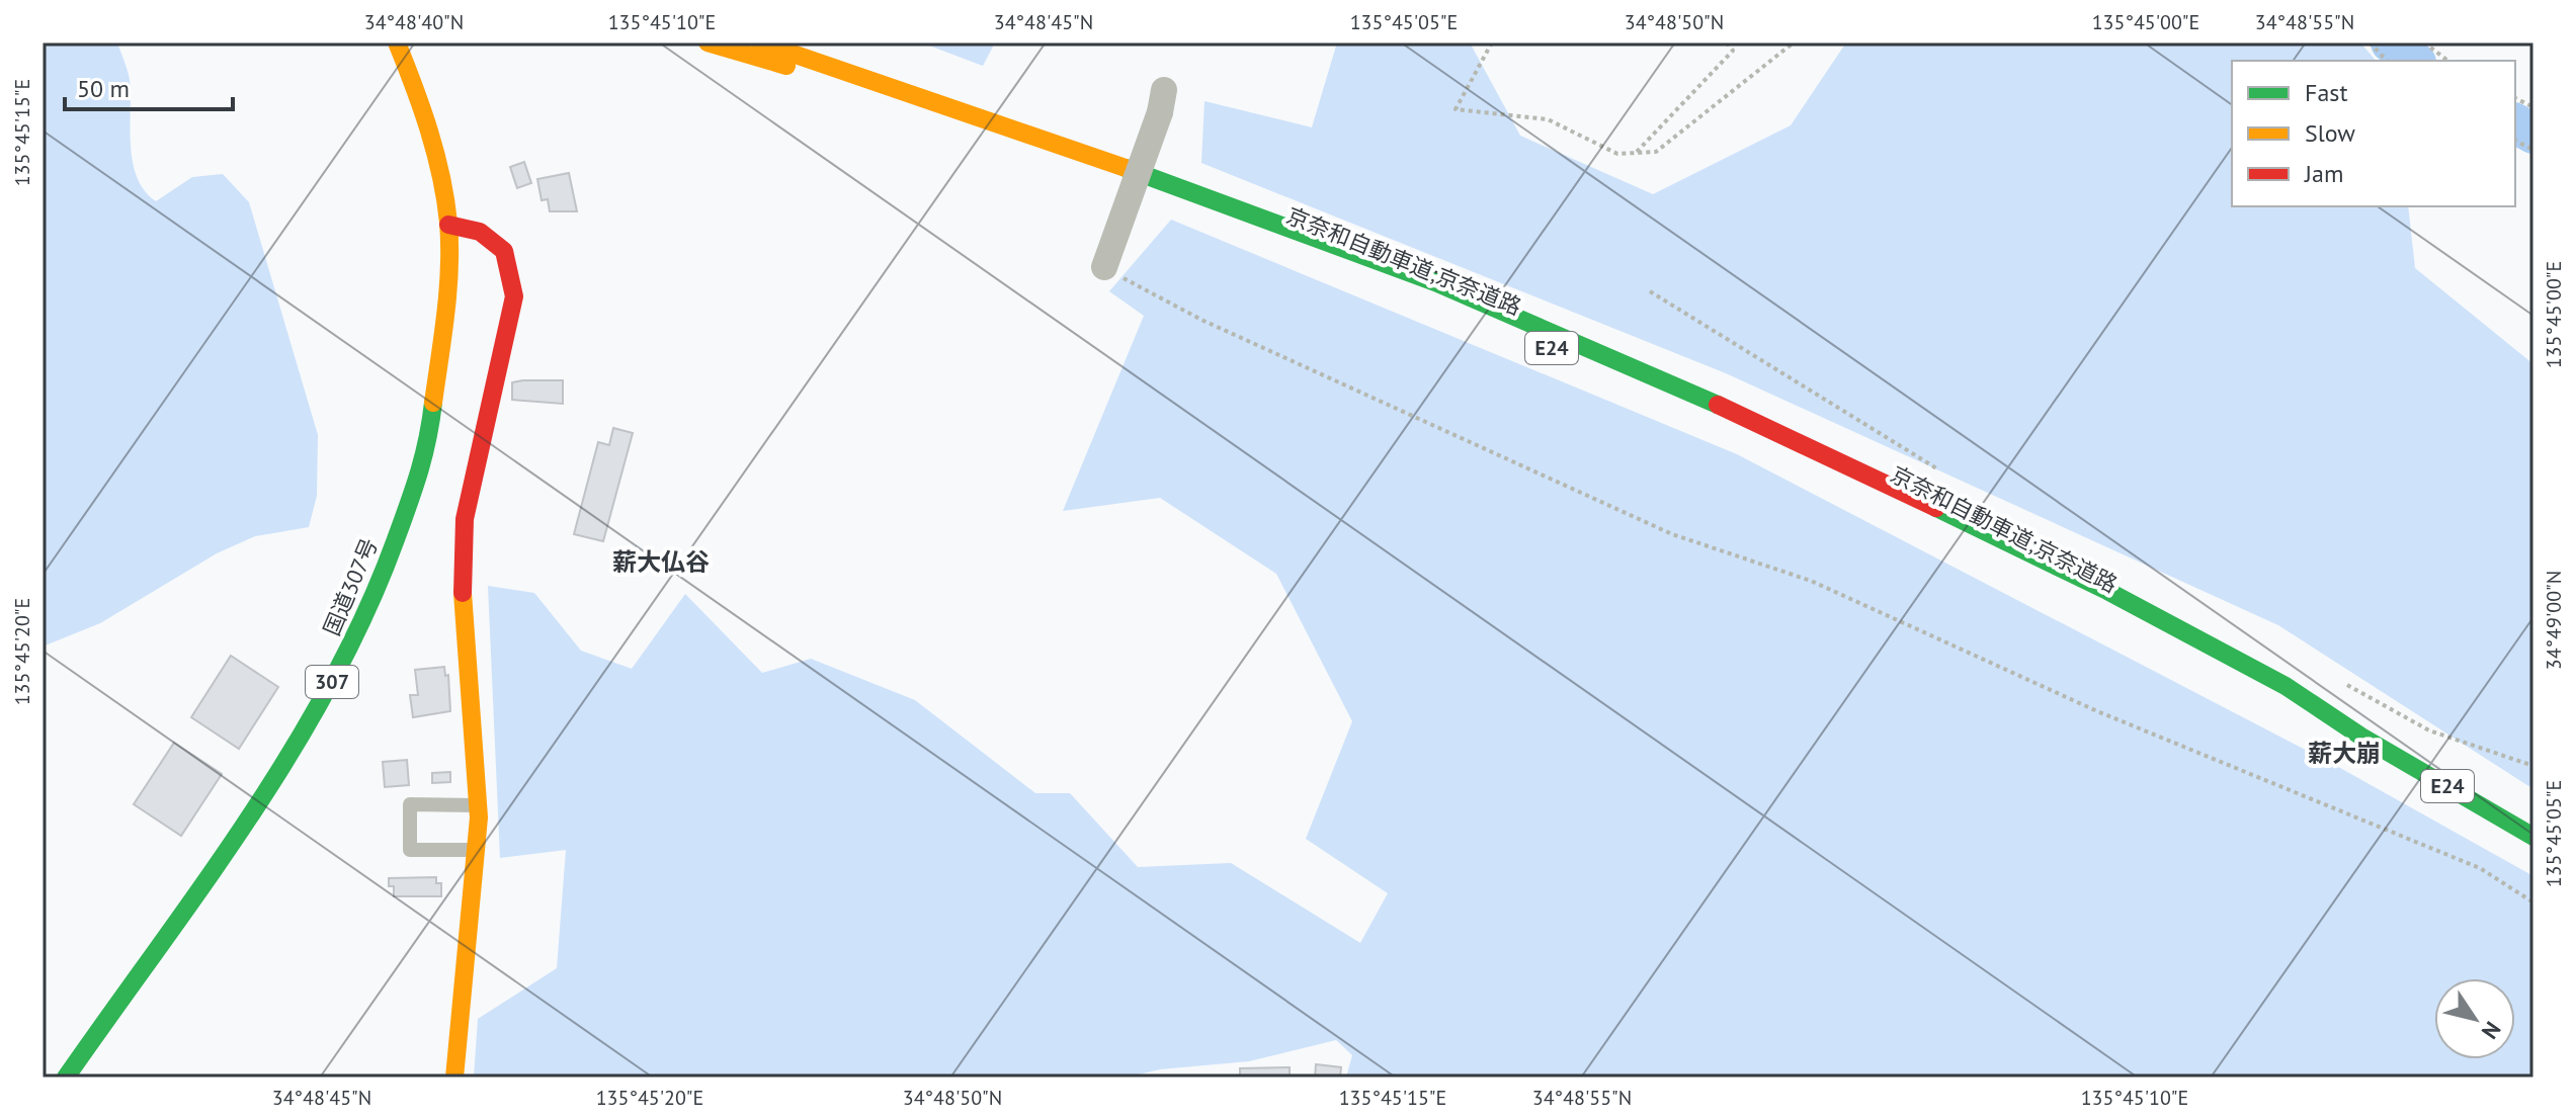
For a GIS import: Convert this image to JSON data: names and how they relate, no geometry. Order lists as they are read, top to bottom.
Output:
{
  "streets": {
    "main road": [
      "京奈和自動車道;京奈道路",
      "E24",
      "国道307号",
      "307"
    ]
  },
  "districts": ["薪大仏谷", "薪大崩"],
  "legend": ["Fast", "Slow", "Jam"],
  "scale_bar": "50 m",
  "north": "bottom right",
  "coordinates": [
    "34°48'40\"N",
    "135°45'10\"E",
    "34°48'45\"N",
    "135°45'05\"E",
    "34°48'50\"N",
    "135°45'00\"E",
    "34°48'55\"N",
    "135°45'15\"E",
    "34°49'00\"N",
    "135°45'20\"E"
  ]
}
